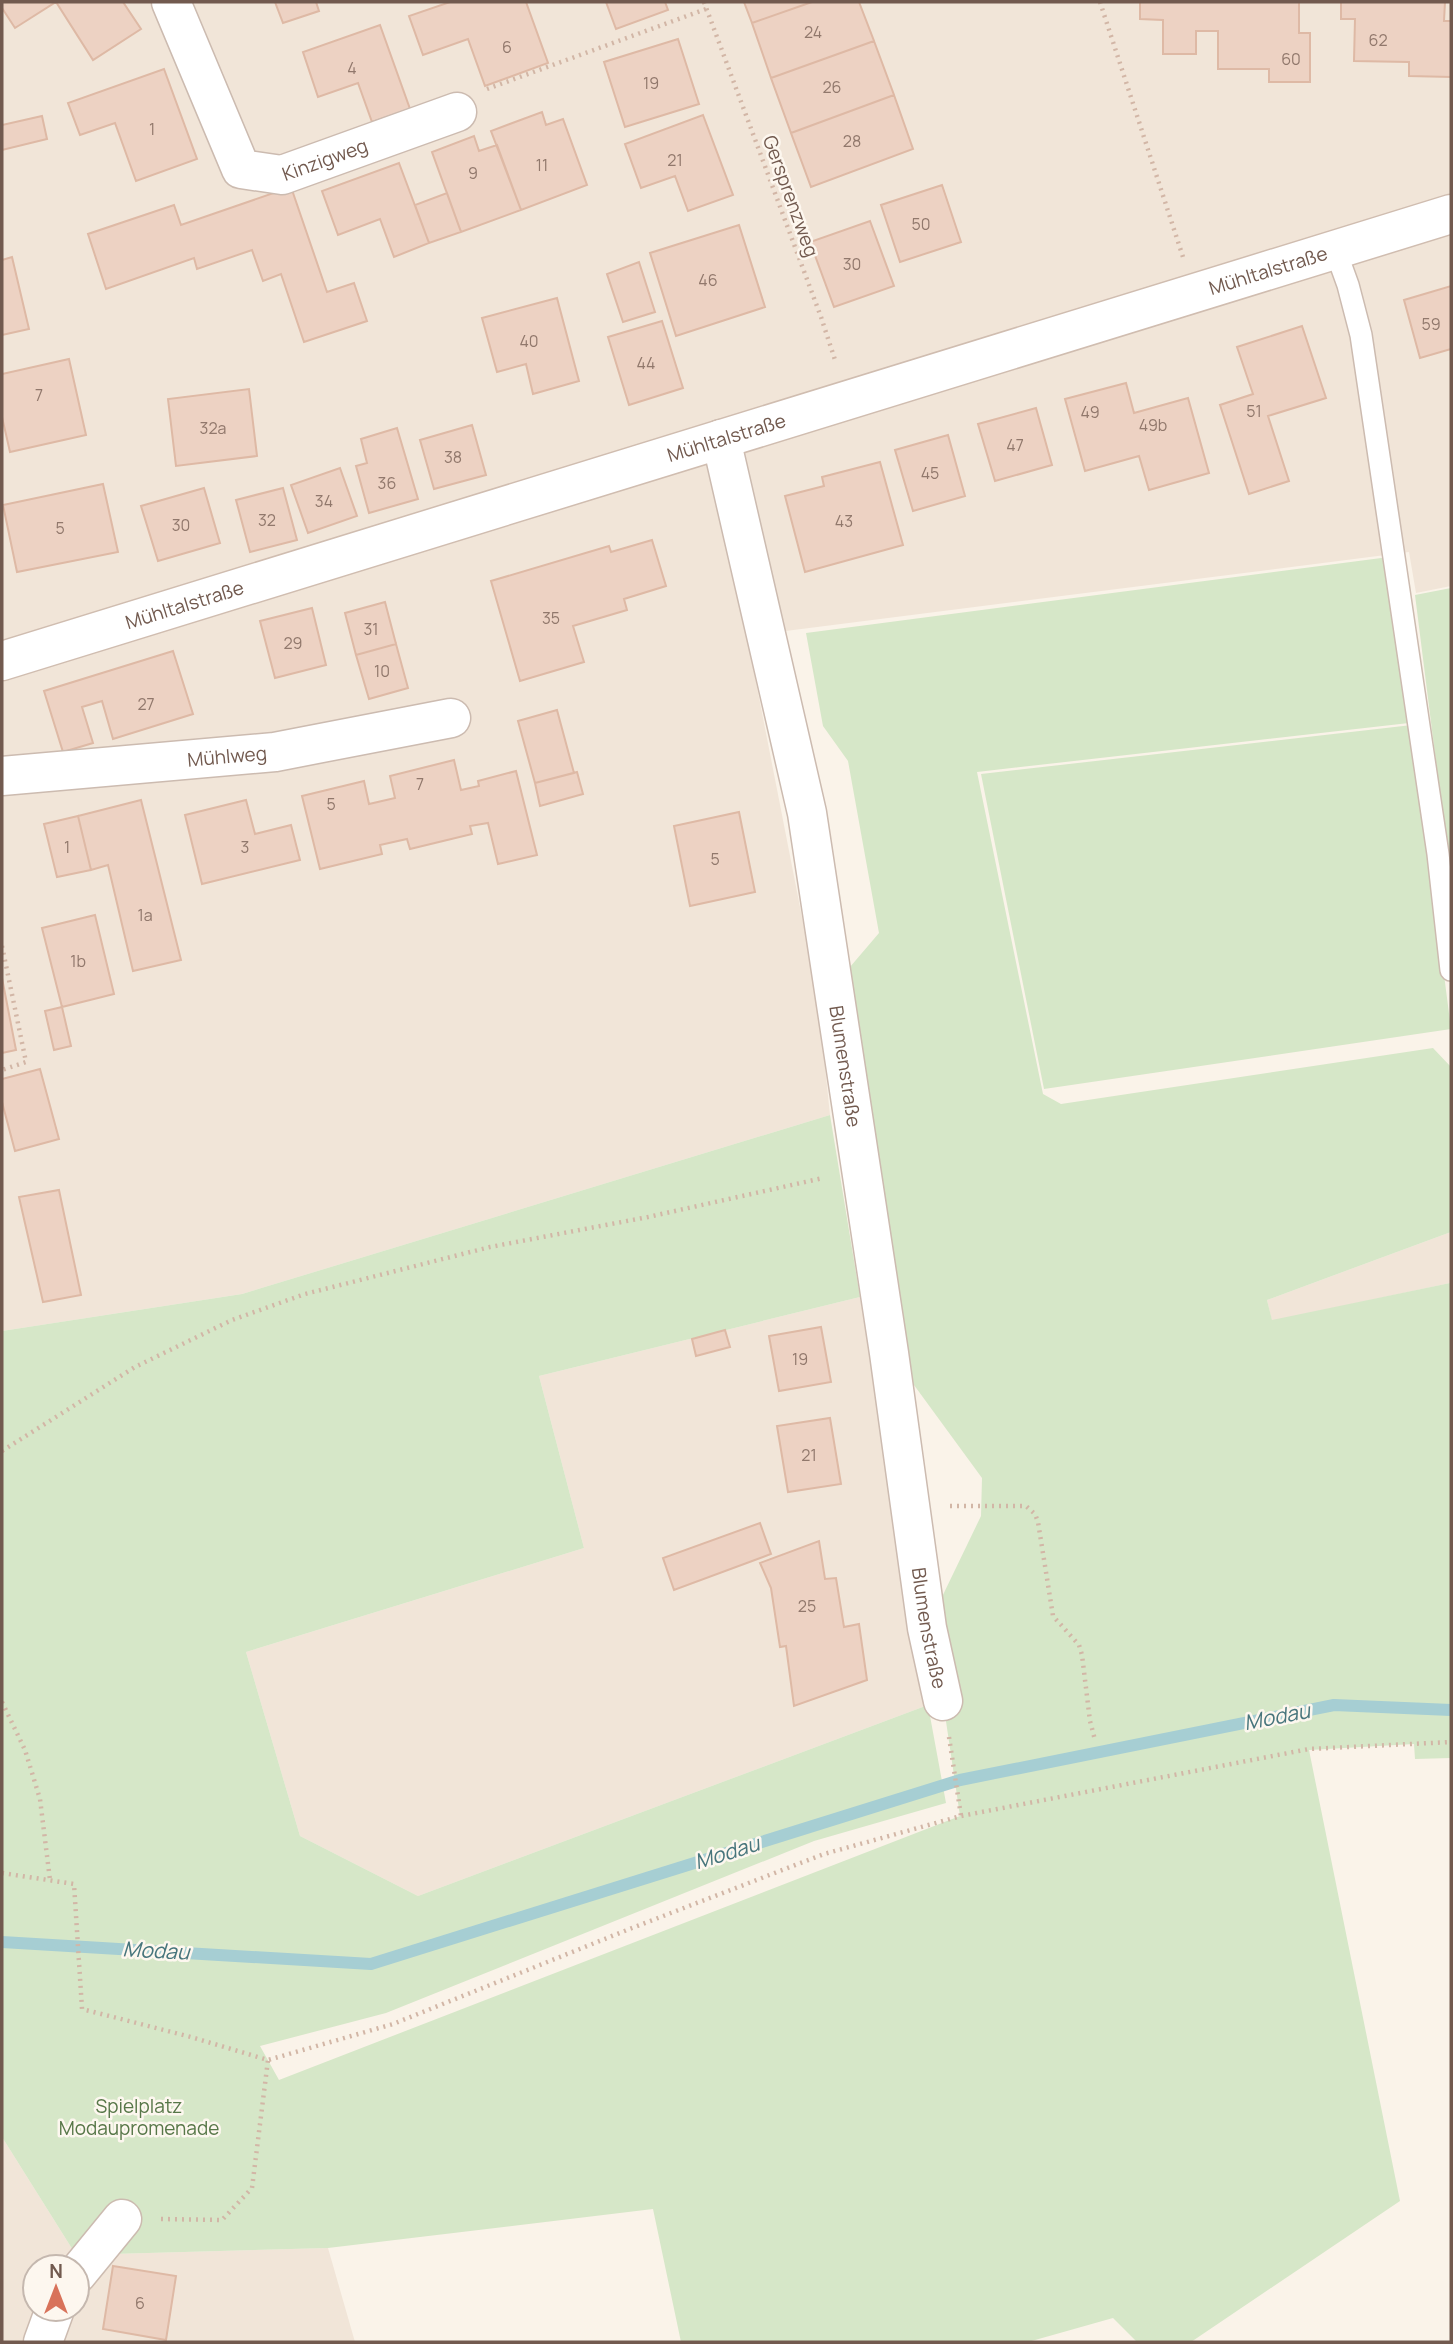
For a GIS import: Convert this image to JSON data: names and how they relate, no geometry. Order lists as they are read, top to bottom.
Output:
{
  "streets": {
    "street": [
      "Kinzigweg",
      "Mühltalstraße",
      "Mühlweg",
      "Blumenstraße"
    ],
    "path": ["Gersprenzweg"]
  },
  "crossings": [
    ["Gersprenzweg", "Mühltalstraße"],
    ["Mühltalstraße", "Blumenstraße"]
  ],
  "water": ["Modau"],
  "parks": ["Spielplatz Modaupromenade"],
  "house_numbers": [
    "24",
    "62",
    "6",
    "60",
    "4",
    "19",
    "26",
    "1",
    "28",
    "21",
    "11",
    "9",
    "50",
    "30",
    "46",
    "59",
    "40",
    "44",
    "7",
    "51",
    "49",
    "49b",
    "32a",
    "47",
    "38",
    "45",
    "36",
    "34",
    "32",
    "43",
    "30",
    "5",
    "35",
    "31",
    "29",
    "10",
    "27",
    "7",
    "5",
    "1",
    "3",
    "5",
    "1a",
    "1b",
    "19",
    "21",
    "25",
    "6"
  ],
  "north": "top"
}
